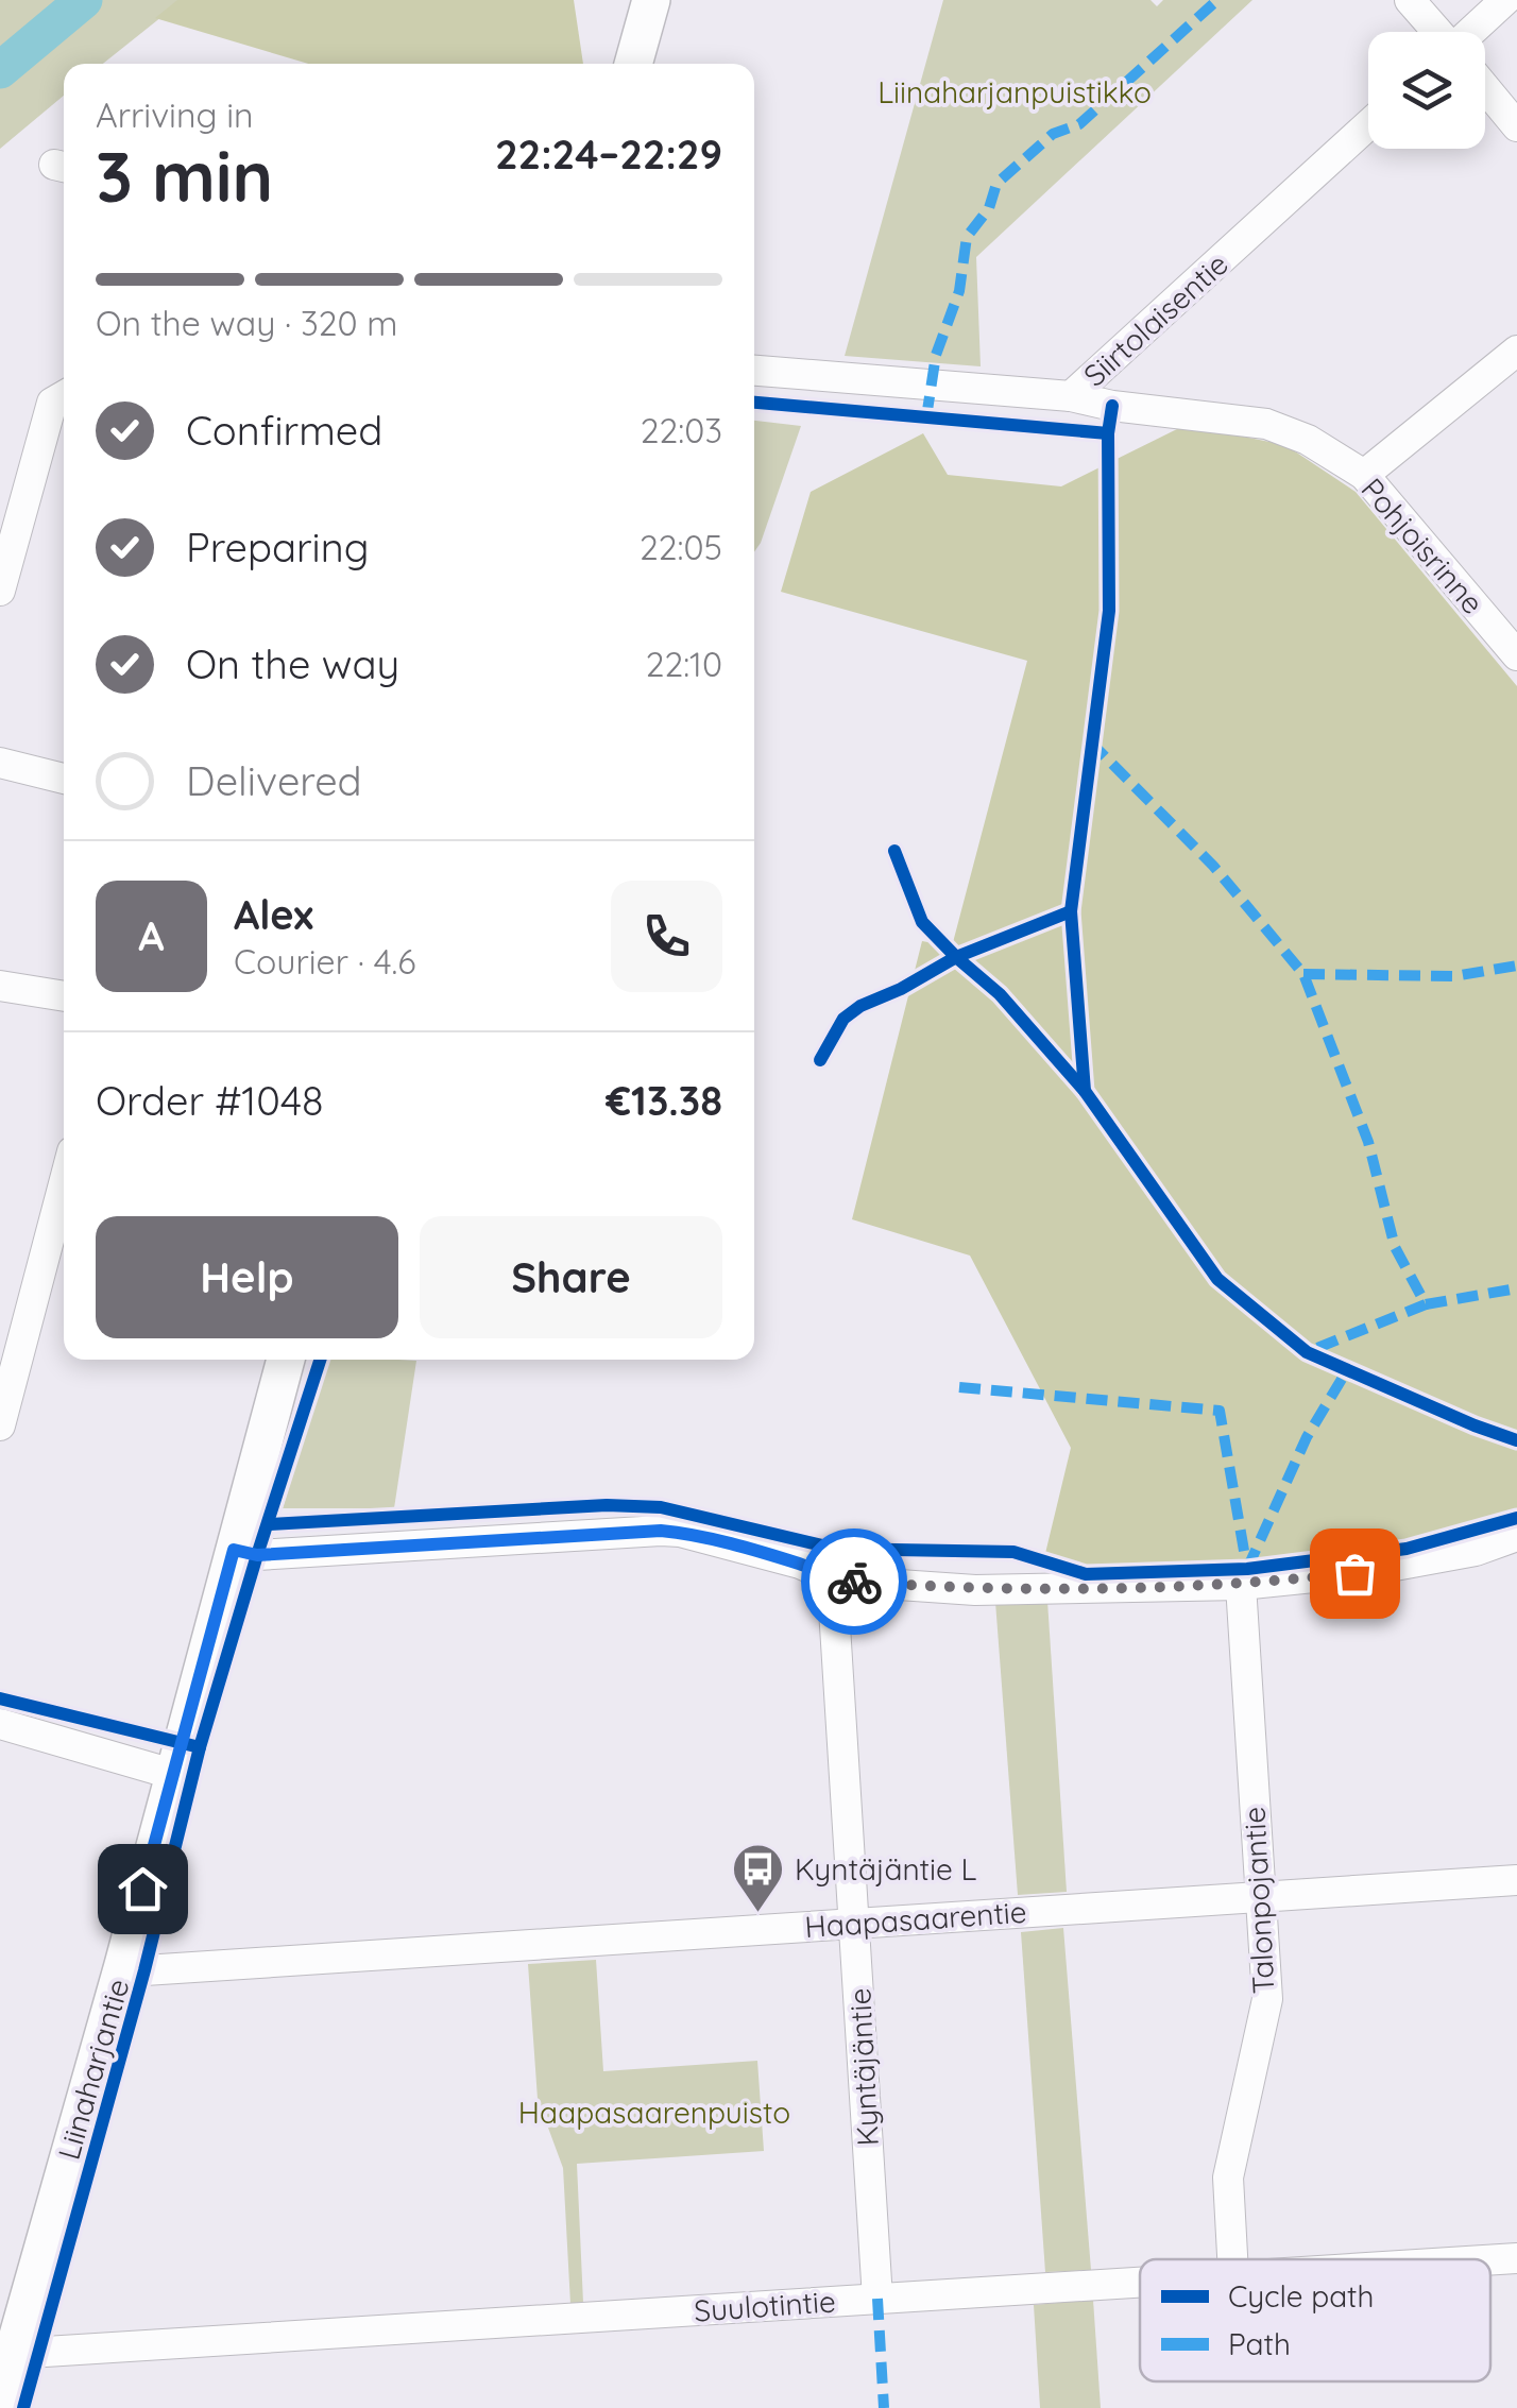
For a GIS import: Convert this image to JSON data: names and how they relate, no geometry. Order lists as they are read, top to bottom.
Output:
{
  "streets": {
    "main road": ["Liinaharjantie"],
    "street": [
      "Siirtolaisentie",
      "Pohjoisrinne",
      "Talonpojantie",
      "Haapasaarentie",
      "Kyntäjäntie",
      "Suulotintie"
    ]
  },
  "crossings": [
    ["Siirtolaisentie", "Pohjoisrinne"],
    ["Talonpojantie", "Haapasaarentie"],
    ["Haapasaarentie", "Kyntäjäntie"],
    ["Haapasaarentie", "Liinaharjantie"],
    ["Kyntäjäntie", "Suulotintie"],
    ["Liinaharjantie", "Suulotintie"]
  ],
  "parks": ["Liinaharjanpuistikko", "Haapasaarenpuisto"],
  "places": {
    "bus stop": ["Kyntäjäntie L"]
  },
  "legend": ["Cycle path", "Path"],
  "page": {
    "heading": ["3 min", "Arriving in", "22:24–22:29"],
    "panel": [
      "Alex",
      "Courier · 4.6",
      "Order #1048",
      "€13.38"
    ],
    "bar": "On the way · 320 m",
    "list": [
      ["Confirmed", "22:03"],
      ["Preparing", "22:05"],
      ["On the way", "22:10"],
      "Delivered"
    ],
    "round": "A",
    "buttons": ["Help", "Share"]
  }
}
